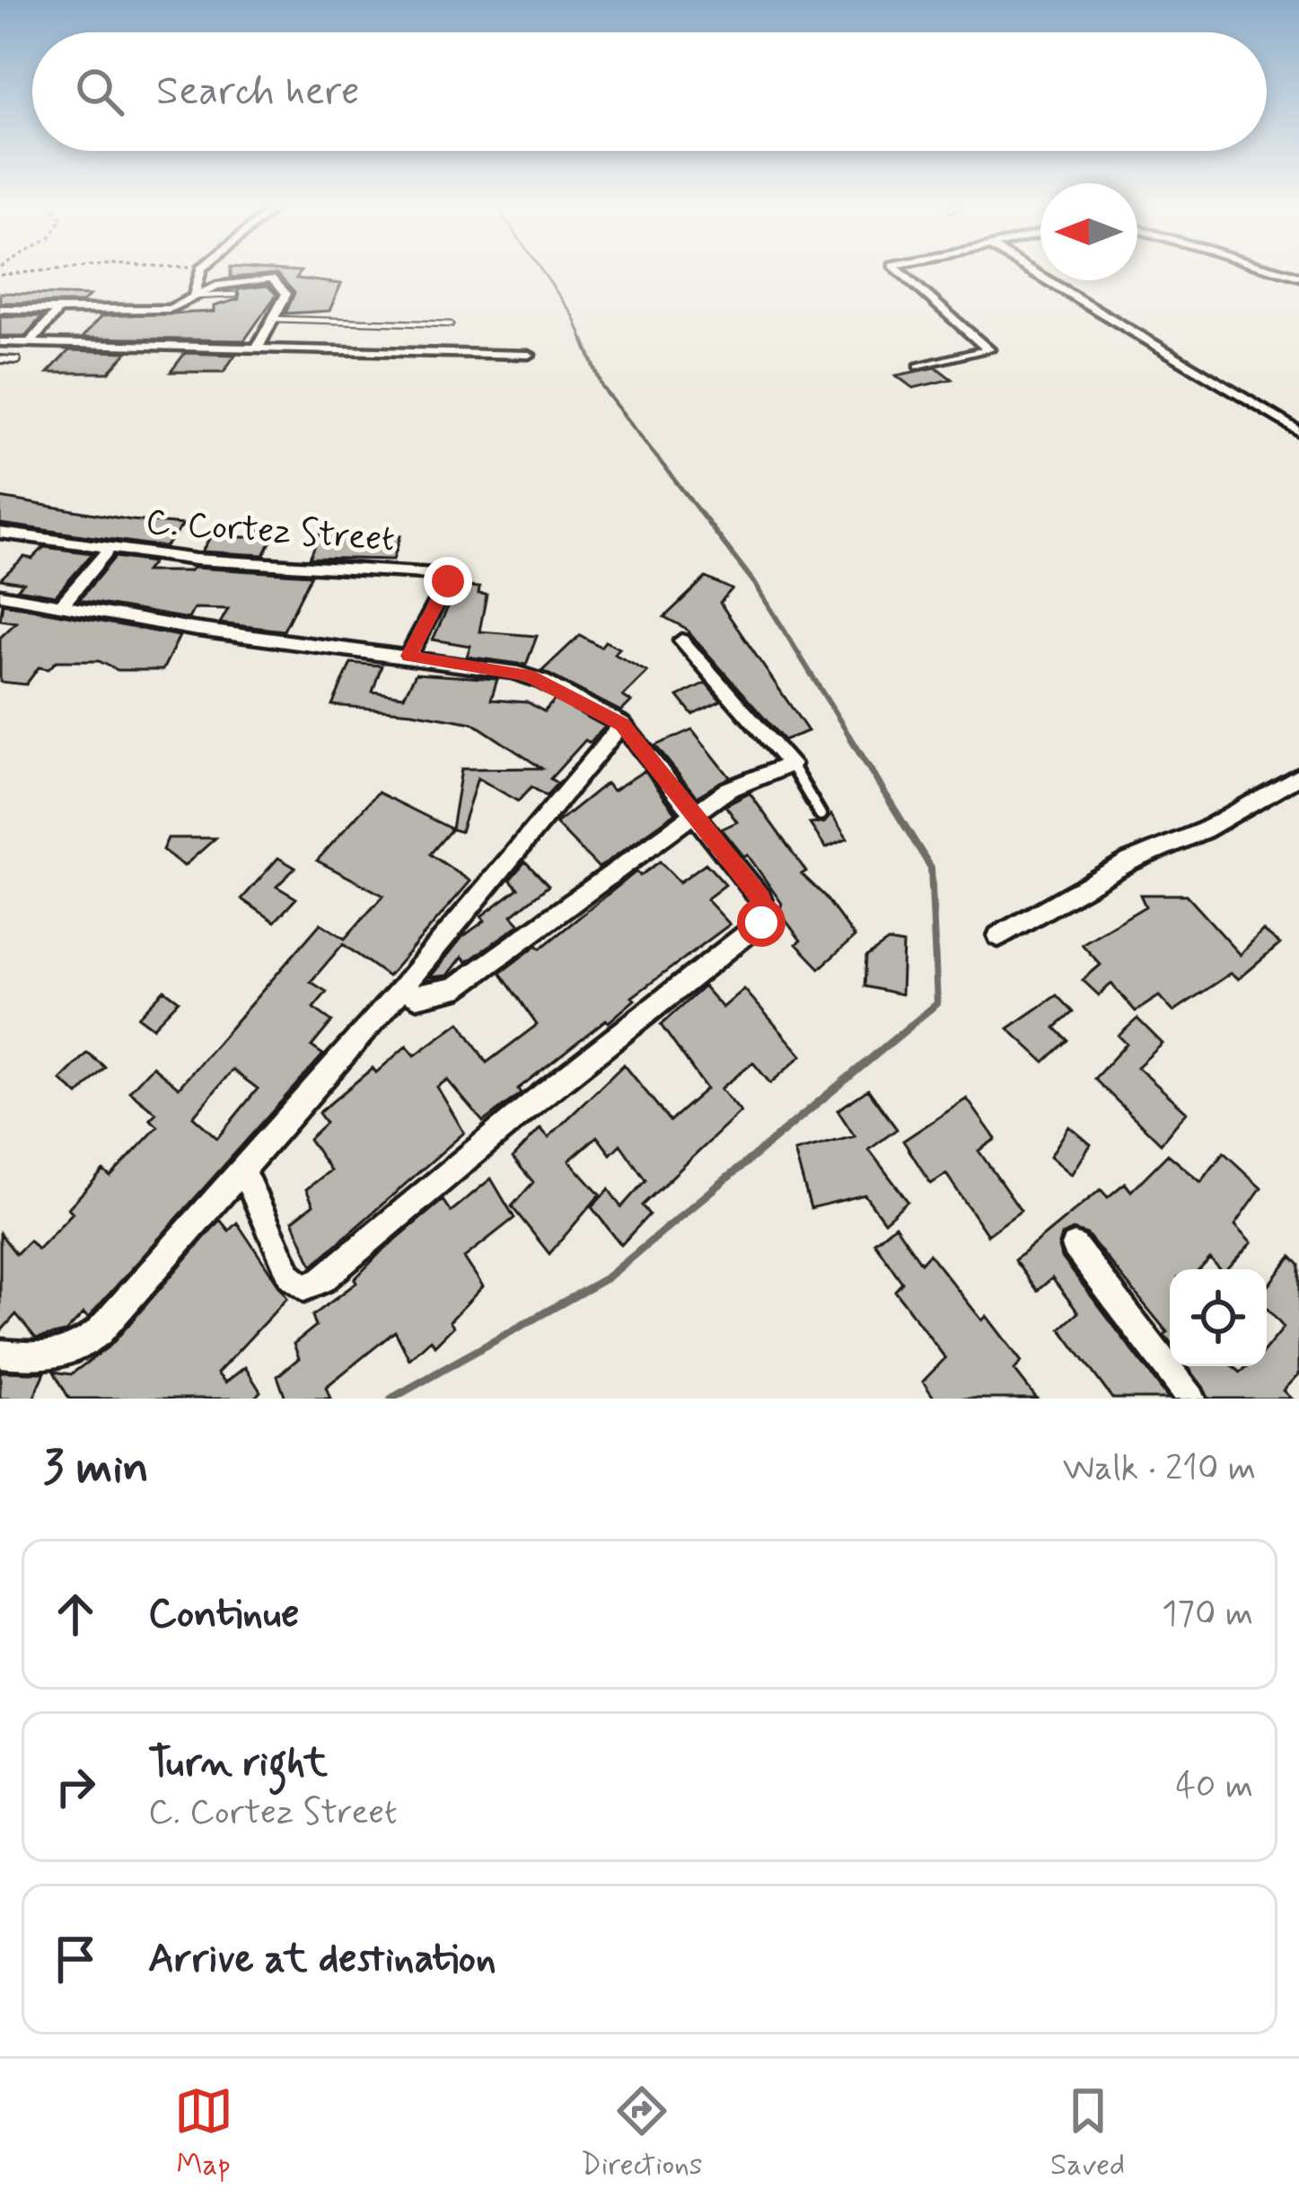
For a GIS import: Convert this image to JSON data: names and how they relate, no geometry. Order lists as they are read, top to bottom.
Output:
{
  "streets": {
    "street": ["C. Cortez Street"]
  },
  "north": "left",
  "page": {
    "search": "Search here",
    "heading": ["3 min", "Walk · 210 m"],
    "list": [
      ["Continue", "170 m"],
      ["Turn right", "C. Cortez Street", "40 m"],
      "Arrive at destination"
    ],
    "nav": ["Map", "Directions", "Saved"]
  }
}
